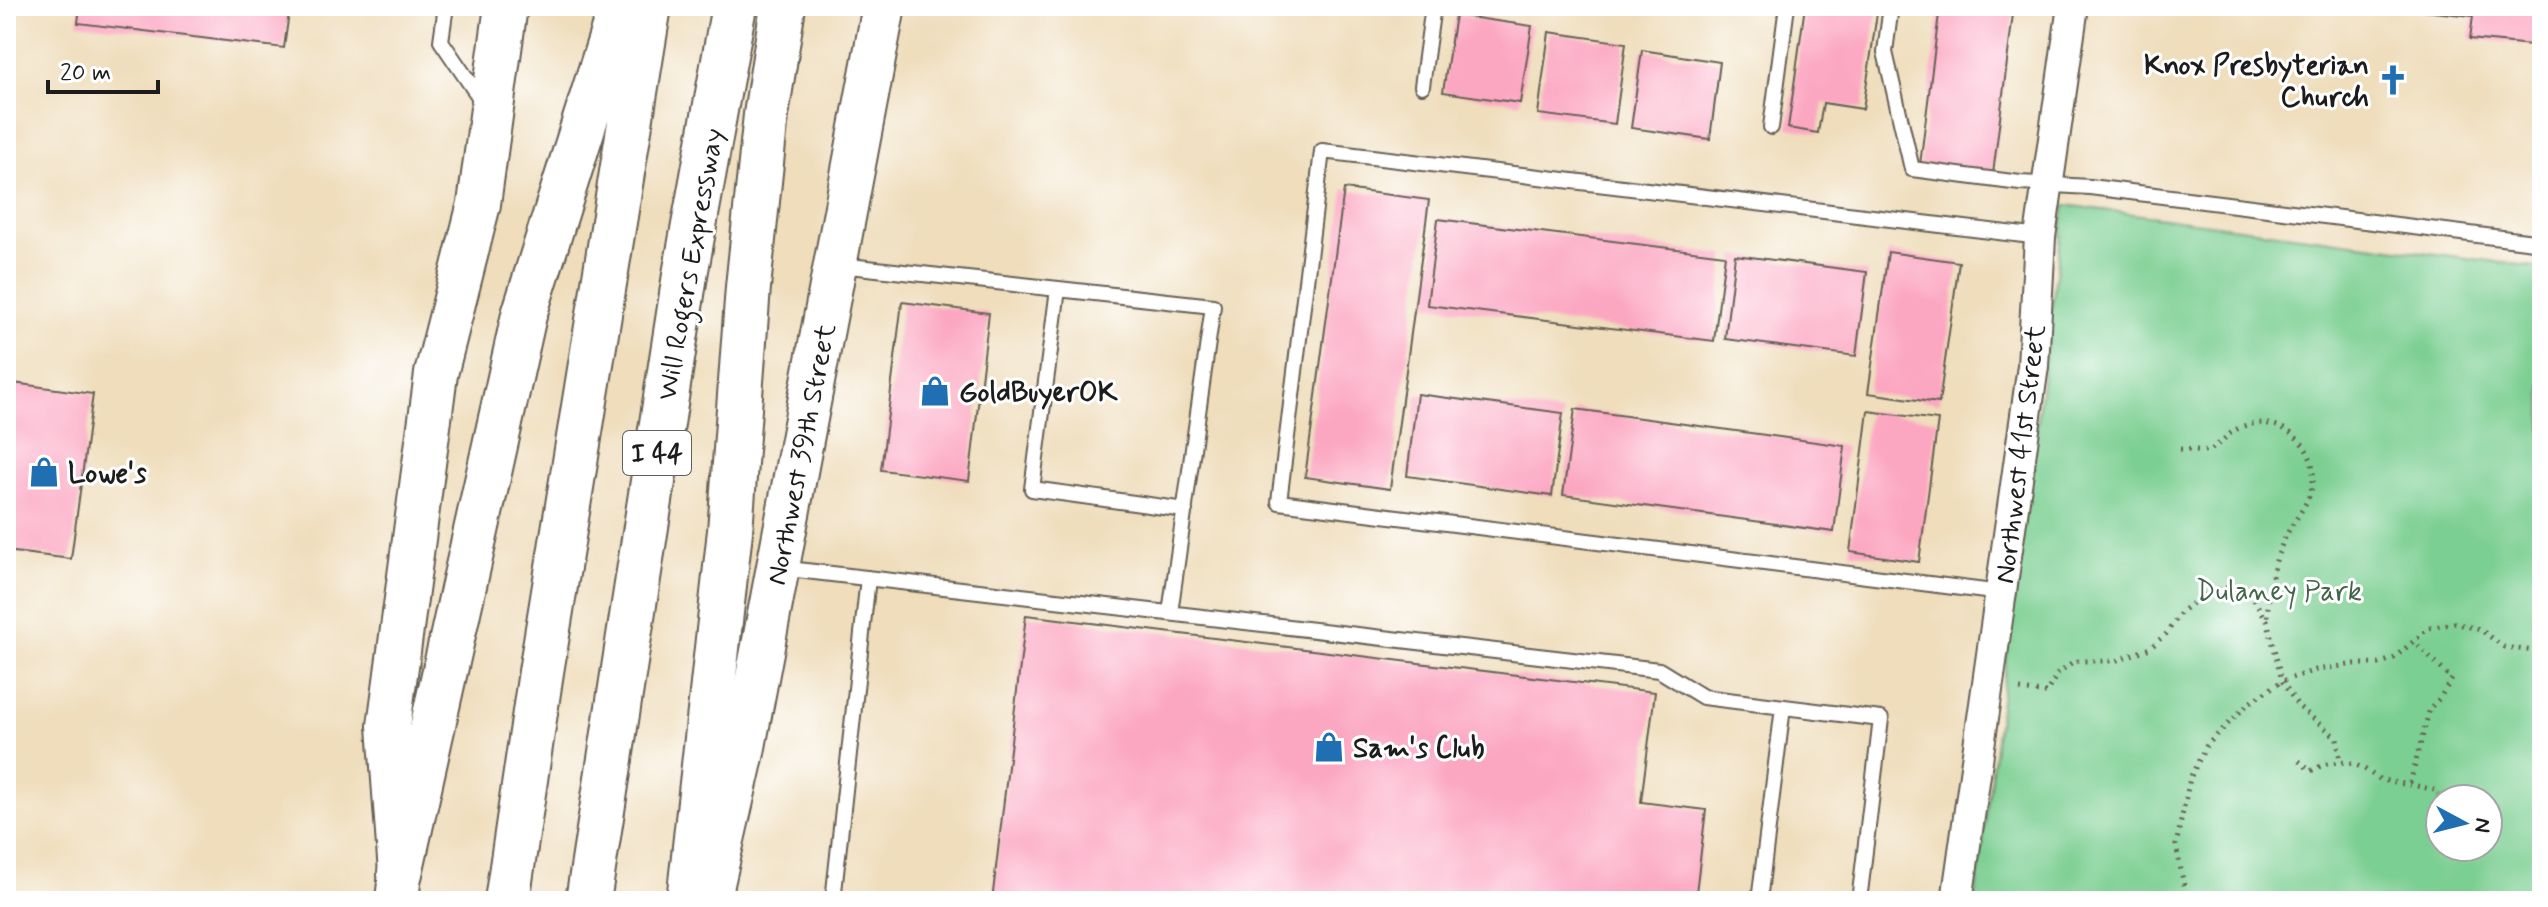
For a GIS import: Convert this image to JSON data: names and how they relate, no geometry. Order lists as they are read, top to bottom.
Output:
{
  "streets": {
    "highway": ["Will Rogers Expressway", "I 44"],
    "main road": ["Northwest 39th Street"],
    "street": ["Northwest 41st Street"]
  },
  "parks": ["Dulaney Park"],
  "places": {
    "church": ["Knox Presbyterian Church"],
    "shop": ["GoldBuyerOK", "Lowe's", "Sam's Club"]
  },
  "scale_bar": "20 m",
  "north": "right"
}
